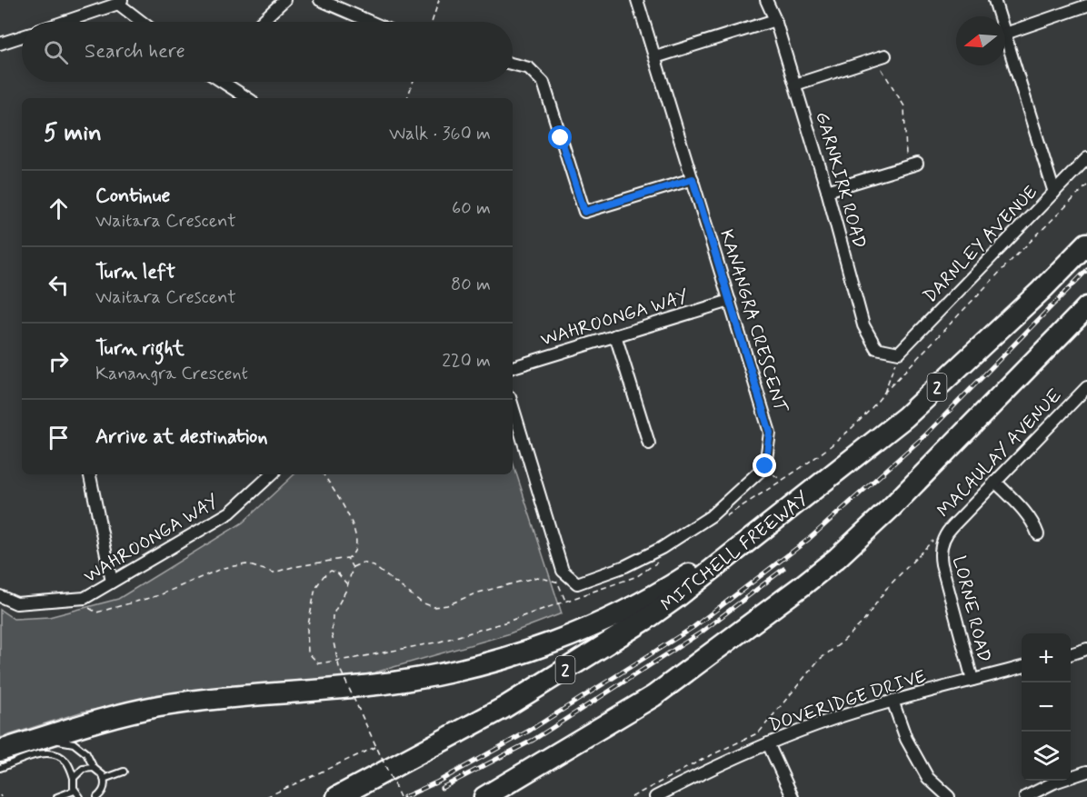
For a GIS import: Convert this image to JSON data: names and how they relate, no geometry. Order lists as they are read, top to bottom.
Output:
{
  "streets": {
    "highway": ["2", "MITCHELL FREEWAY"],
    "street": [
      "GARNKIRK ROAD",
      "DARNLEY AVENUE",
      "WAHROONGA WAY",
      "KANANGRA CRESCENT",
      "MACAULAY AVENUE",
      "LORNE ROAD",
      "DOVERIDGE DRIVE"
    ]
  },
  "crossings": [
    ["GARNKIRK ROAD", "DARNLEY AVENUE"],
    ["WAHROONGA WAY", "KANANGRA CRESCENT"],
    ["MACAULAY AVENUE", "LORNE ROAD"],
    ["LORNE ROAD", "DOVERIDGE DRIVE"]
  ],
  "north": "left",
  "page": {
    "search": "Search here",
    "heading": ["5 min", "Walk · 360 m"],
    "list": [
      ["Continue", "Waitara Crescent", "60 m"],
      ["Turn left", "Waitara Crescent", "80 m"],
      ["Turn right", "Kanangra Crescent", "220 m"],
      "Arrive at destination"
    ],
    "map_buttons": ["+", "−"]
  }
}
